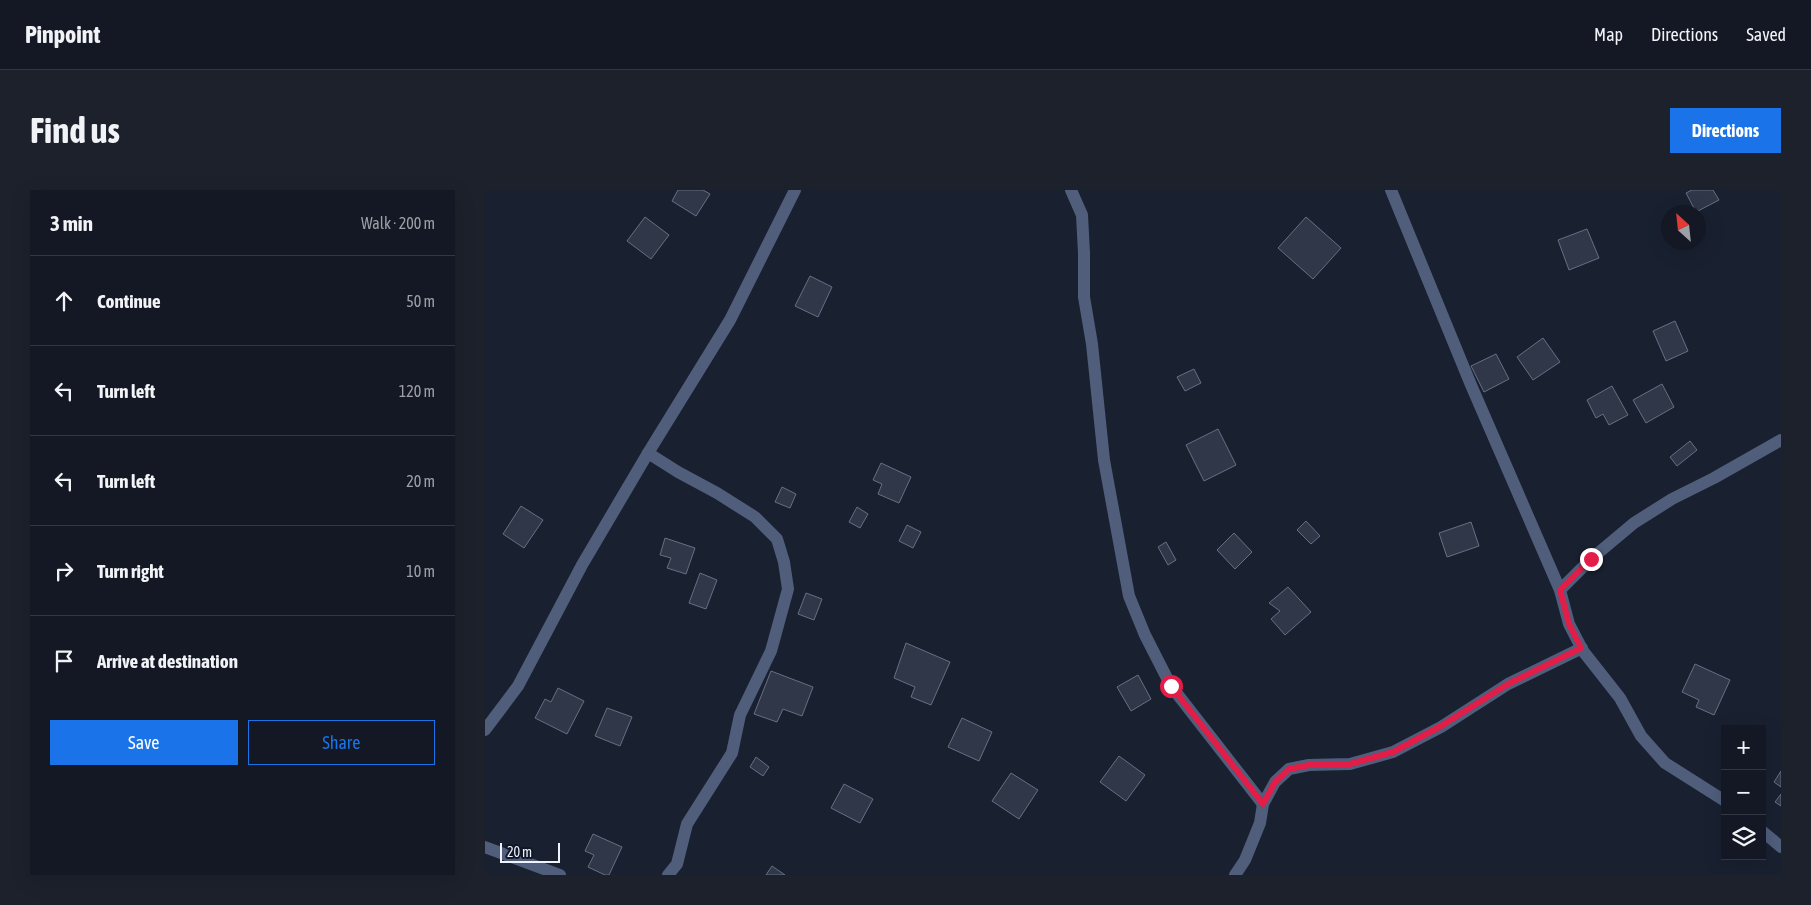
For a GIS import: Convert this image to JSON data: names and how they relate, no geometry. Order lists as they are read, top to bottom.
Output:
{
  "scale_bar": "20 m",
  "north": "top left",
  "page": {
    "header": "Pinpoint",
    "nav": ["Map", "Directions", "Saved"],
    "buttons": [
      "Directions",
      ["Save", "Share"]
    ],
    "title": "Find us",
    "heading": ["3 min", "Walk · 200 m"],
    "list": [
      ["Continue", "50 m"],
      ["Turn left", "120 m"],
      ["Turn left", "20 m"],
      ["Turn right", "10 m"],
      "Arrive at destination"
    ],
    "map_buttons": ["+", "−"],
    "scale": "20 m"
  }
}
